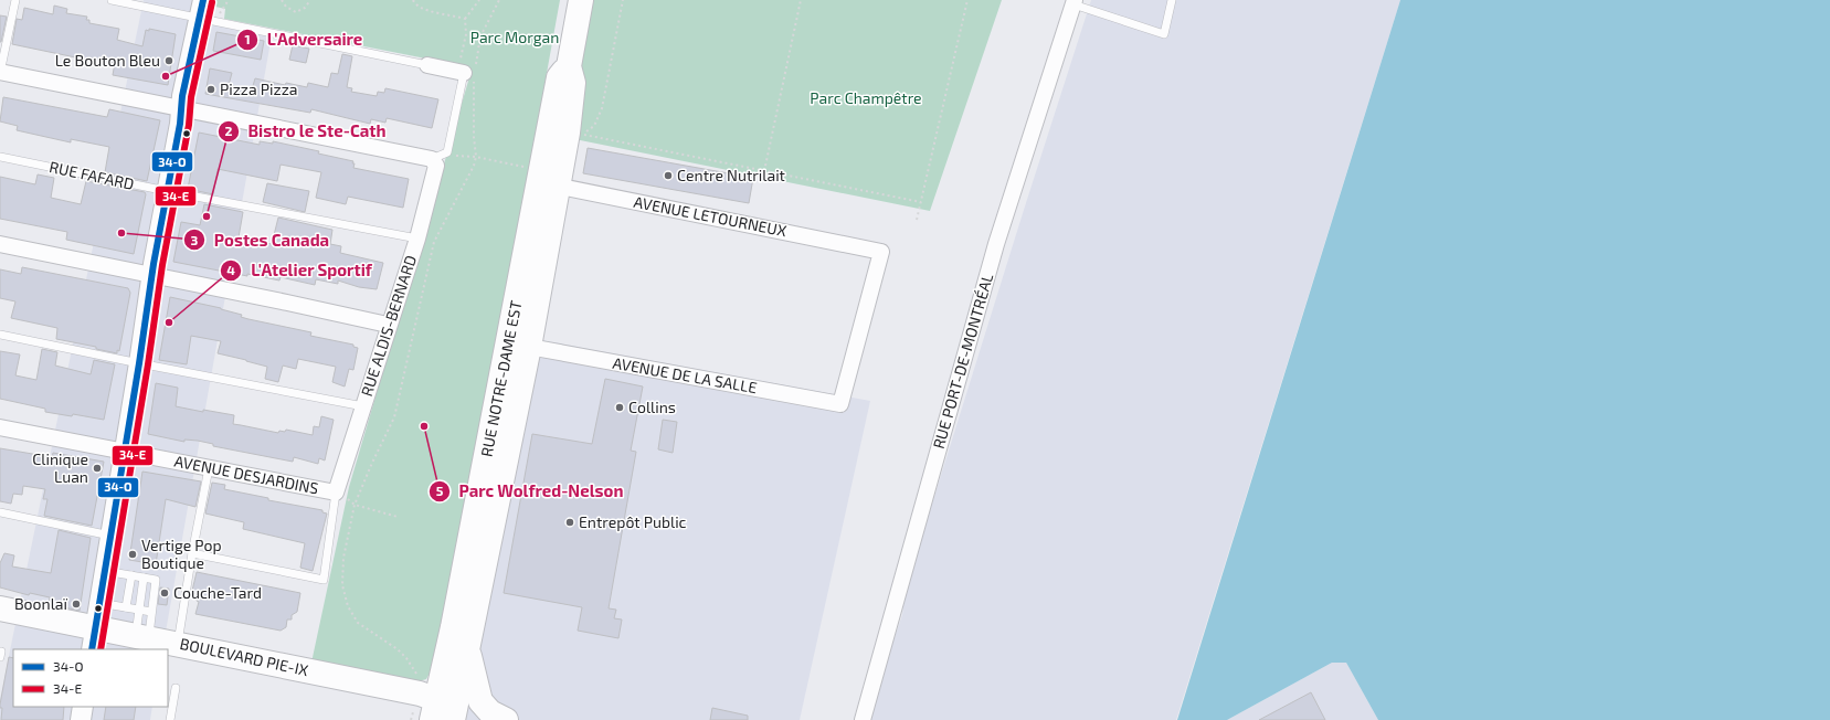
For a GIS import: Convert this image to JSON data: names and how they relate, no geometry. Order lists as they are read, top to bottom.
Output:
{
  "streets": {
    "main road": ["RUE NOTRE-DAME EST", "BOULEVARD PIE-IX"],
    "street": [
      "AVENUE LETOURNEUX",
      "RUE ALDIS-BERNARD",
      "RUE PORT-DE-MONTRÉAL",
      "AVENUE DE LA SALLE",
      "AVENUE DESJARDINS"
    ],
    "lane": ["RUE FAFARD"]
  },
  "crossings": [
    ["RUE FAFARD", "RUE ALDIS-BERNARD"],
    ["AVENUE LETOURNEUX", "AVENUE DE LA SALLE"],
    ["AVENUE LETOURNEUX", "RUE NOTRE-DAME EST"],
    ["RUE ALDIS-BERNARD", "AVENUE DESJARDINS"],
    ["AVENUE DE LA SALLE", "RUE NOTRE-DAME EST"],
    ["RUE NOTRE-DAME EST", "BOULEVARD PIE-IX"]
  ],
  "parks": ["Parc Morgan", "Parc Champêtre"],
  "places": [
    "Le Bouton Bleu",
    "L'Adversaire",
    "Pizza Pizza",
    "Centre Nutrilait",
    "Bistro le Ste-Cath",
    "Postes Canada",
    "L'Atelier Sportif",
    "Collins",
    "Parc Wolfred-Nelson",
    "Clinique Luan",
    "Entrepôt Public",
    "Vertige Pop Boutique",
    "Couche-Tard",
    "Boonlaï"
  ],
  "lines": ["transit line 34-O", "transit line 34-E"],
  "legend": ["34-O", "34-E"]
}
